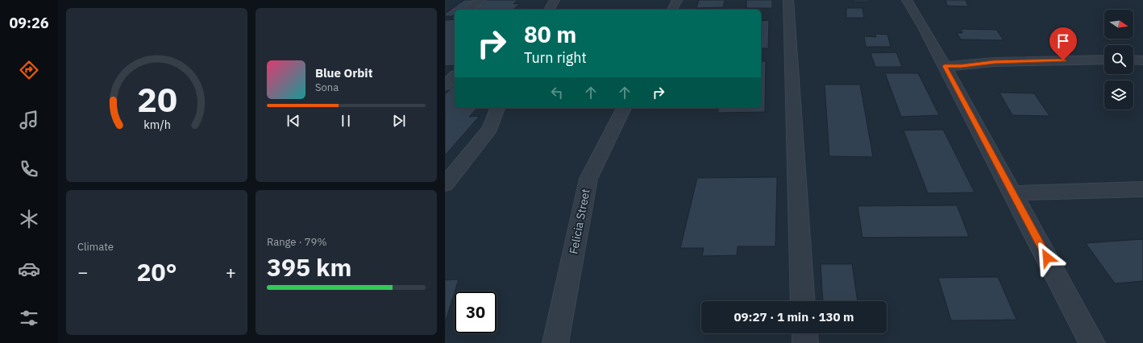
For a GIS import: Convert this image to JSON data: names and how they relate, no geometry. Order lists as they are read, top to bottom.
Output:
{
  "streets": {
    "street": ["Felicia Street"]
  },
  "north": "right",
  "page": {
    "tabs": "09:26",
    "turn": ["80 m", "Turn right"],
    "song": ["Blue Orbit", "Sona"],
    "tile": [
      "Climate",
      ["Range · 79%", "395 km"]
    ],
    "heat": ["−", "20°", "+"],
    "limit": "30",
    "trip": "09:27 · 1 min · 130 m",
    "gauge": ["20", "km/h"]
  }
}
